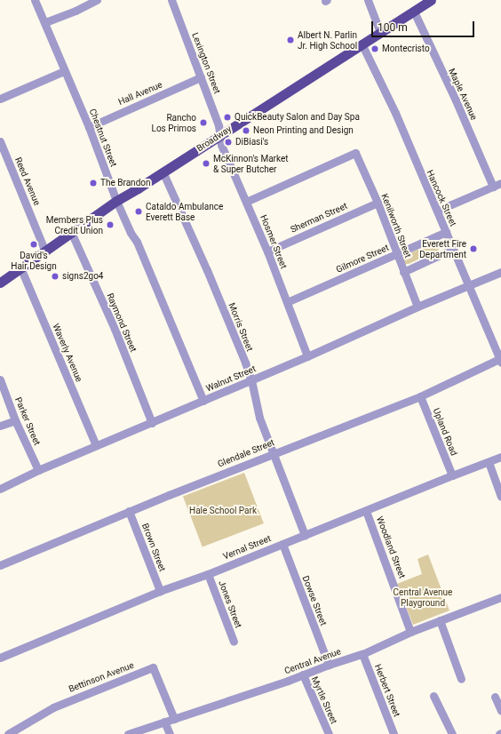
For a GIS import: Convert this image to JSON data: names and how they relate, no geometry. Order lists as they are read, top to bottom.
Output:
{
  "streets": {
    "main road": ["Broadway"],
    "street": [
      "Lexington Street",
      "Hall Avenue",
      "Maple Avenue",
      "Chestnut Street",
      "Reed Avenue",
      "Hancock Street",
      "Sherman Street",
      "Kenilworth Street",
      "Hosmer Street",
      "Gilmore Street",
      "Raymond Street",
      "Morris Street",
      "Waverly Avenue",
      "Walnut Street",
      "Parker Street",
      "Upland Road",
      "Glendale Street",
      "Brown Street",
      "Vernal Street",
      "Woodland Street",
      "Dowse Street",
      "Jones Street",
      "Central Avenue",
      "Bettinson Avenue",
      "Herbert Street",
      "Myrtle Street"
    ]
  },
  "crossings": [
    ["Lexington Street", "Hall Avenue"],
    ["Lexington Street", "Broadway"],
    ["Lexington Street", "Hosmer Street"],
    ["Hall Avenue", "Chestnut Street"],
    ["Maple Avenue", "Broadway"],
    ["Chestnut Street", "Broadway"],
    ["Chestnut Street", "Walnut Street"],
    ["Broadway", "Reed Avenue"],
    ["Broadway", "Hancock Street"],
    ["Broadway", "Hosmer Street"],
    ["Broadway", "Raymond Street"],
    ["Broadway", "Morris Street"],
    ["Broadway", "Waverly Avenue"],
    ["Hancock Street", "Gilmore Street"],
    ["Hancock Street", "Walnut Street"],
    ["Hancock Street", "Glendale Street"],
    ["Sherman Street", "Kenilworth Street"],
    ["Sherman Street", "Hosmer Street"],
    ["Kenilworth Street", "Hosmer Street"],
    ["Kenilworth Street", "Gilmore Street"],
    ["Kenilworth Street", "Walnut Street"],
    ["Hosmer Street", "Gilmore Street"],
    ["Hosmer Street", "Walnut Street"],
    ["Raymond Street", "Walnut Street"],
    ["Morris Street", "Walnut Street"],
    ["Morris Street", "Glendale Street"],
    ["Morris Street", "Vernal Street"],
    ["Waverly Avenue", "Walnut Street"],
    ["Walnut Street", "Parker Street"],
    ["Upland Road", "Glendale Street"],
    ["Upland Road", "Vernal Street"],
    ["Glendale Street", "Brown Street"],
    ["Brown Street", "Vernal Street"],
    ["Vernal Street", "Woodland Street"],
    ["Vernal Street", "Dowse Street"],
    ["Vernal Street", "Jones Street"],
    ["Woodland Street", "Central Avenue"],
    ["Dowse Street", "Central Avenue"],
    ["Central Avenue", "Bettinson Avenue"],
    ["Central Avenue", "Herbert Street"],
    ["Central Avenue", "Myrtle Street"]
  ],
  "parks": ["Hale School Park", "Central Avenue Playground"],
  "places": [
    "Albert N. Parlin Jr. High School",
    "Montecristo",
    "QuickBeauty Salon and Day Spa",
    "Rancho Los Primos",
    "Neon Printing and Design",
    "DiBiasi's",
    "McKinnon's Market & Super Butcher",
    "The Brandon",
    "Cataldo Ambulance Everett Base",
    "Members Plus Credit Union",
    "David's Hair Design",
    "Everett Fire Department",
    "signs2go4"
  ],
  "scale_bar": "100 m"
}
